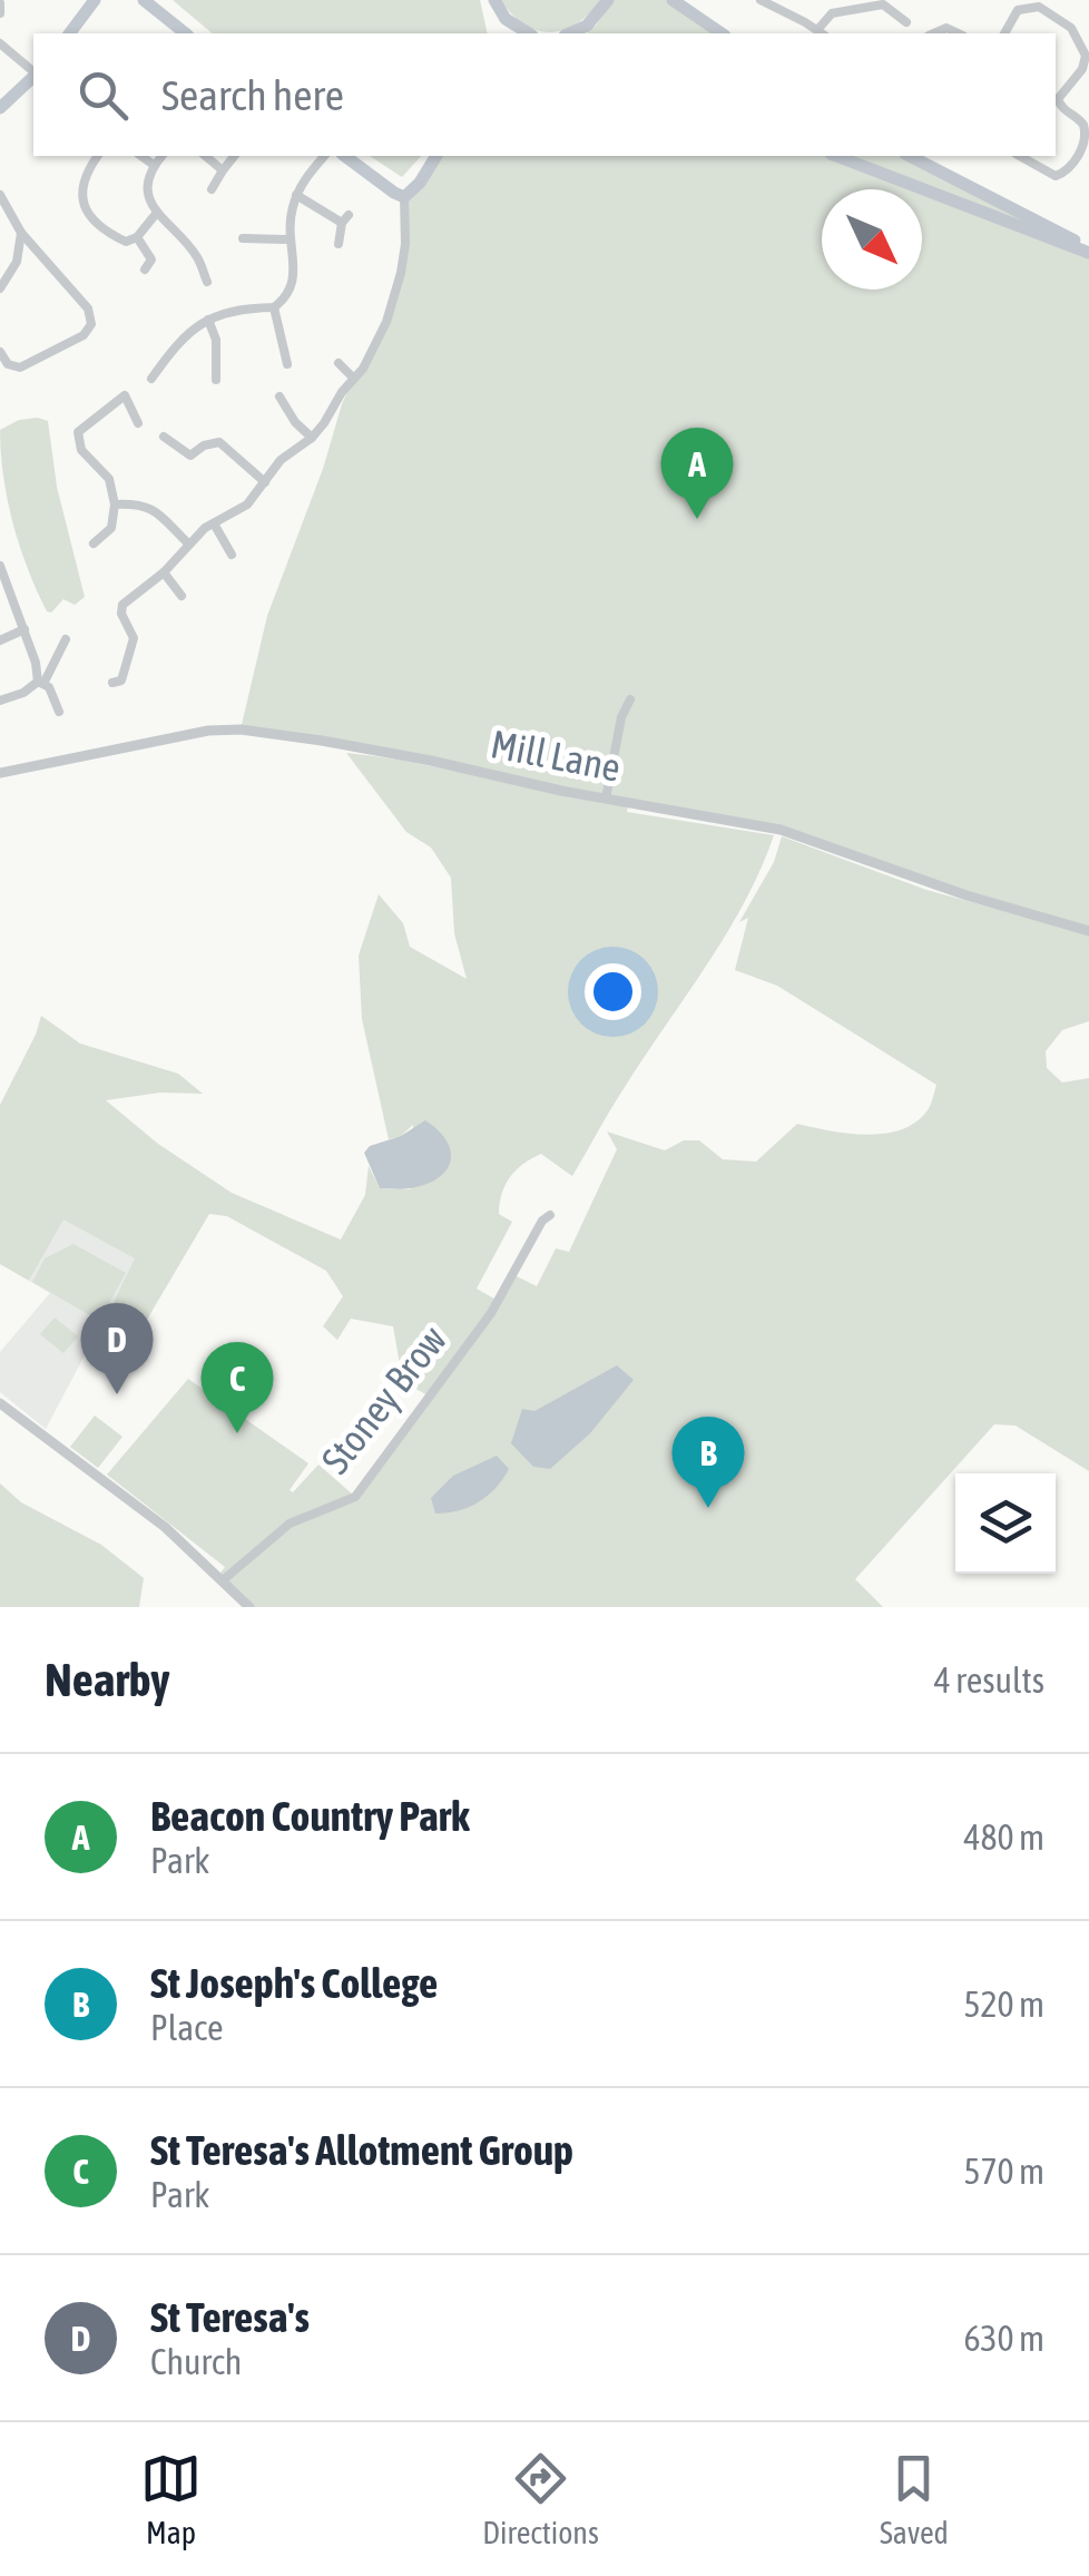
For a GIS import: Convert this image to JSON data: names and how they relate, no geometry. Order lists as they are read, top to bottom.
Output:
{
  "streets": {
    "street": ["Mill Lane", "Stoney Brow"]
  },
  "north": "bottom right",
  "page": {
    "search": "Search here",
    "pins": [
      "A",
      "D",
      "C",
      "B"
    ],
    "heading": ["Nearby", "4 results"],
    "list": [
      {
        "mark": "A",
        "name": "Beacon Country Park",
        "note": "Park",
        "value": "480 m"
      },
      {
        "mark": "B",
        "name": "St Joseph's College",
        "note": "Place",
        "value": "520 m"
      },
      {
        "mark": "C",
        "name": "St Teresa's Allotment Group",
        "note": "Park",
        "value": "570 m"
      },
      {
        "mark": "D",
        "name": "St Teresa's",
        "note": "Church",
        "value": "630 m"
      }
    ],
    "nav": ["Map", "Directions", "Saved"]
  }
}
